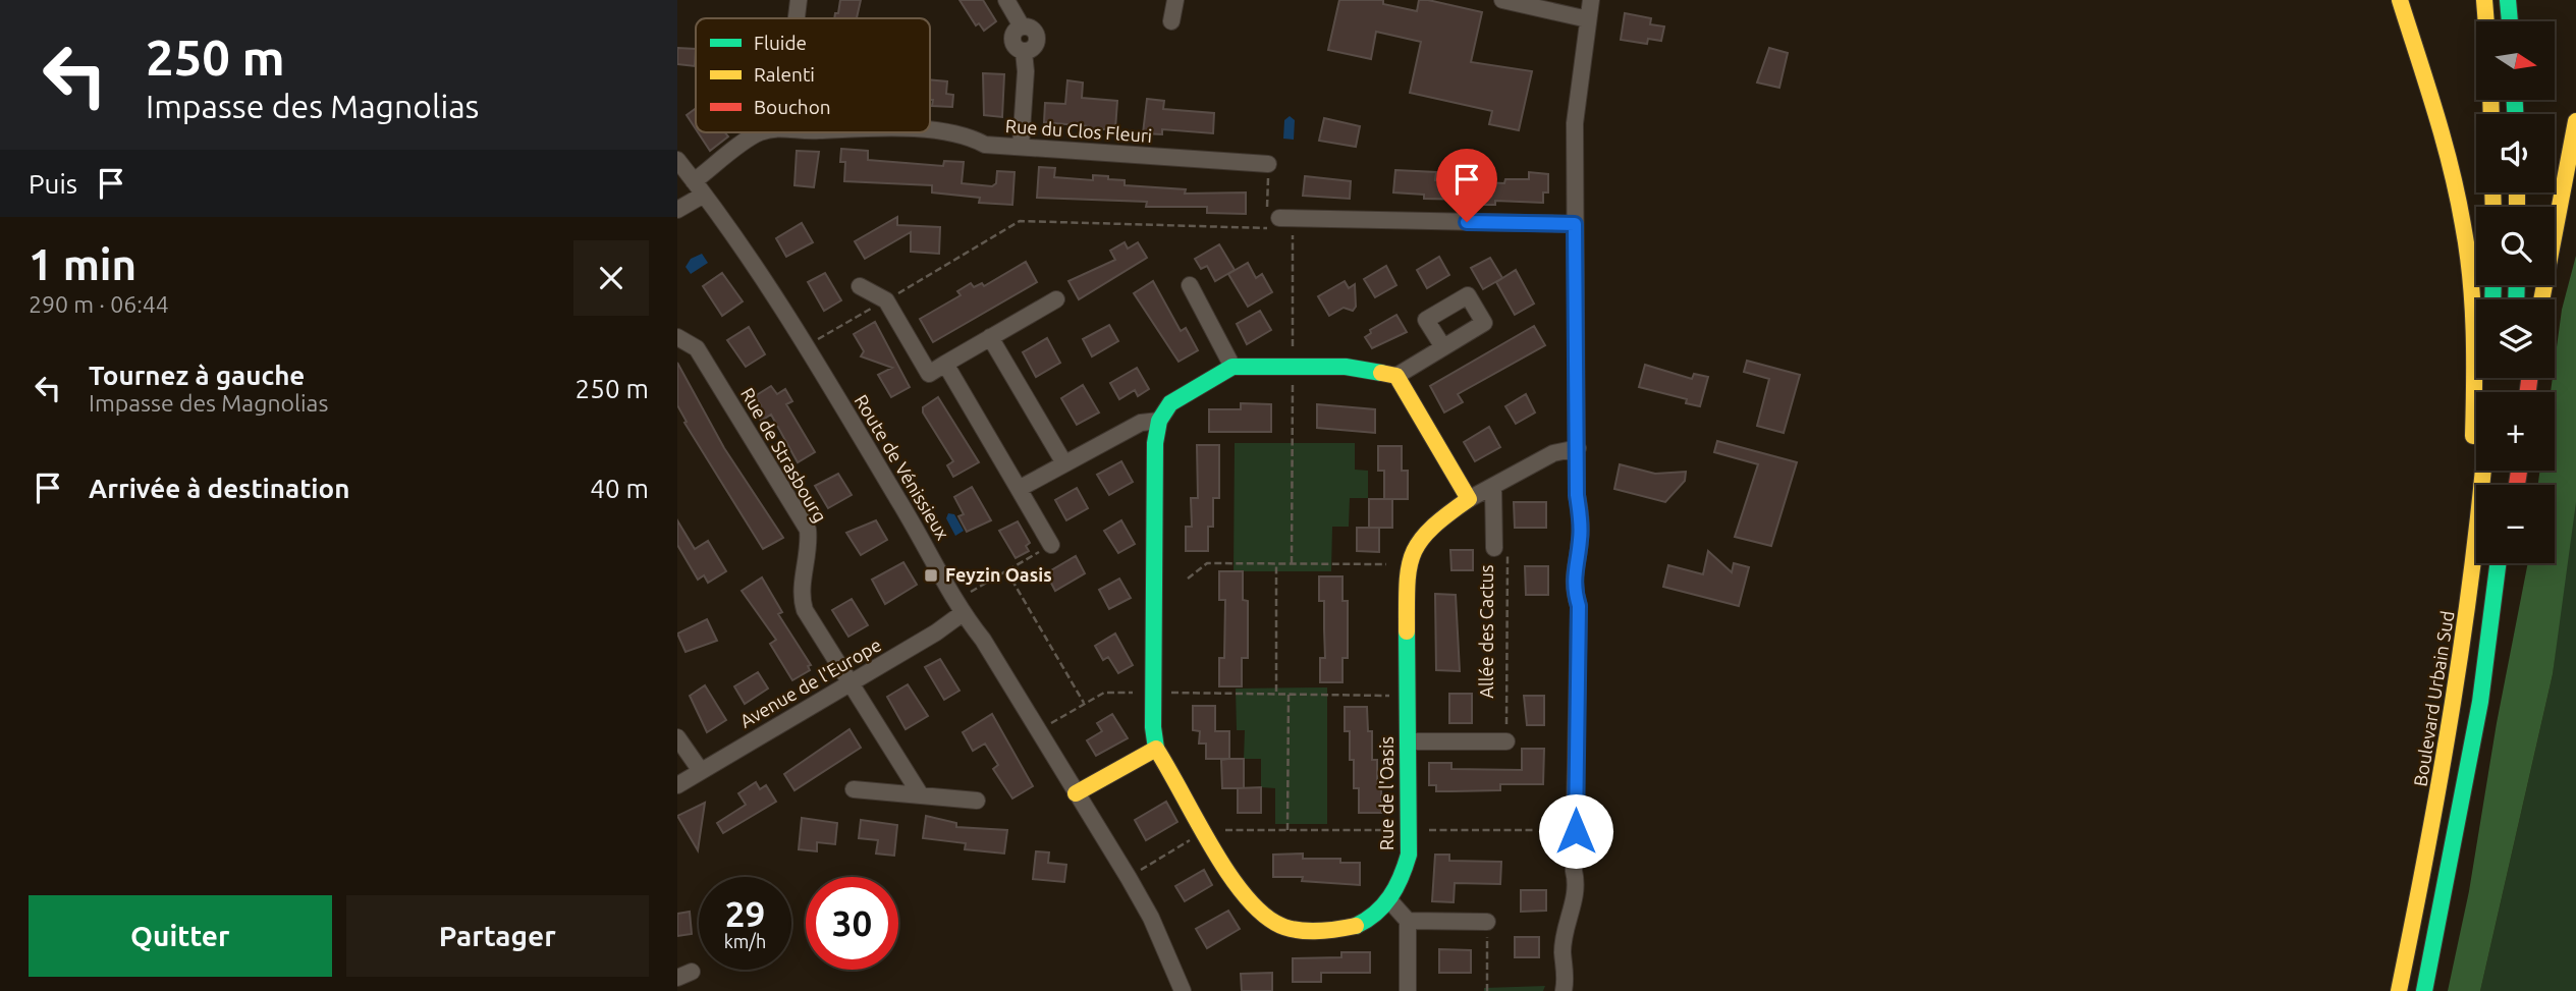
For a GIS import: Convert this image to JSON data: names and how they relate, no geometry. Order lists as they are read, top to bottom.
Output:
{
  "streets": {
    "main road": ["Boulevard Urbain Sud", "Rue de l'Oasis"],
    "street": [
      "Rue du Clos Fleuri",
      "Rue de Strasbourg",
      "Route de Vénissieux",
      "Allée des Cactus",
      "Avenue de l'Europe"
    ]
  },
  "crossings": [
    ["Rue du Clos Fleuri", "Route de Vénissieux"],
    ["Rue de Strasbourg", "Avenue de l'Europe"],
    ["Route de Vénissieux", "Avenue de l'Europe"],
    ["Allée des Cactus", "Rue de l'Oasis"]
  ],
  "places": {
    "transit": ["Feyzin Oasis"]
  },
  "legend": ["Fluide", "Ralenti", "Bouchon"],
  "north": "right",
  "page": {
    "turn": ["250 m", "Impasse des Magnolias"],
    "map_buttons": ["+", "−"],
    "then": "Puis",
    "heading": ["1 min", "290 m · 06:44"],
    "list": [
      {
        "name": "Tournez à gauche",
        "note": "Impasse des Magnolias",
        "value": "250 m"
      },
      {
        "name": "Arrivée à destination",
        "value": "40 m"
      }
    ],
    "speed": "29 km/h",
    "limit": "30",
    "buttons": ["Quitter", "Partager"]
  }
}
